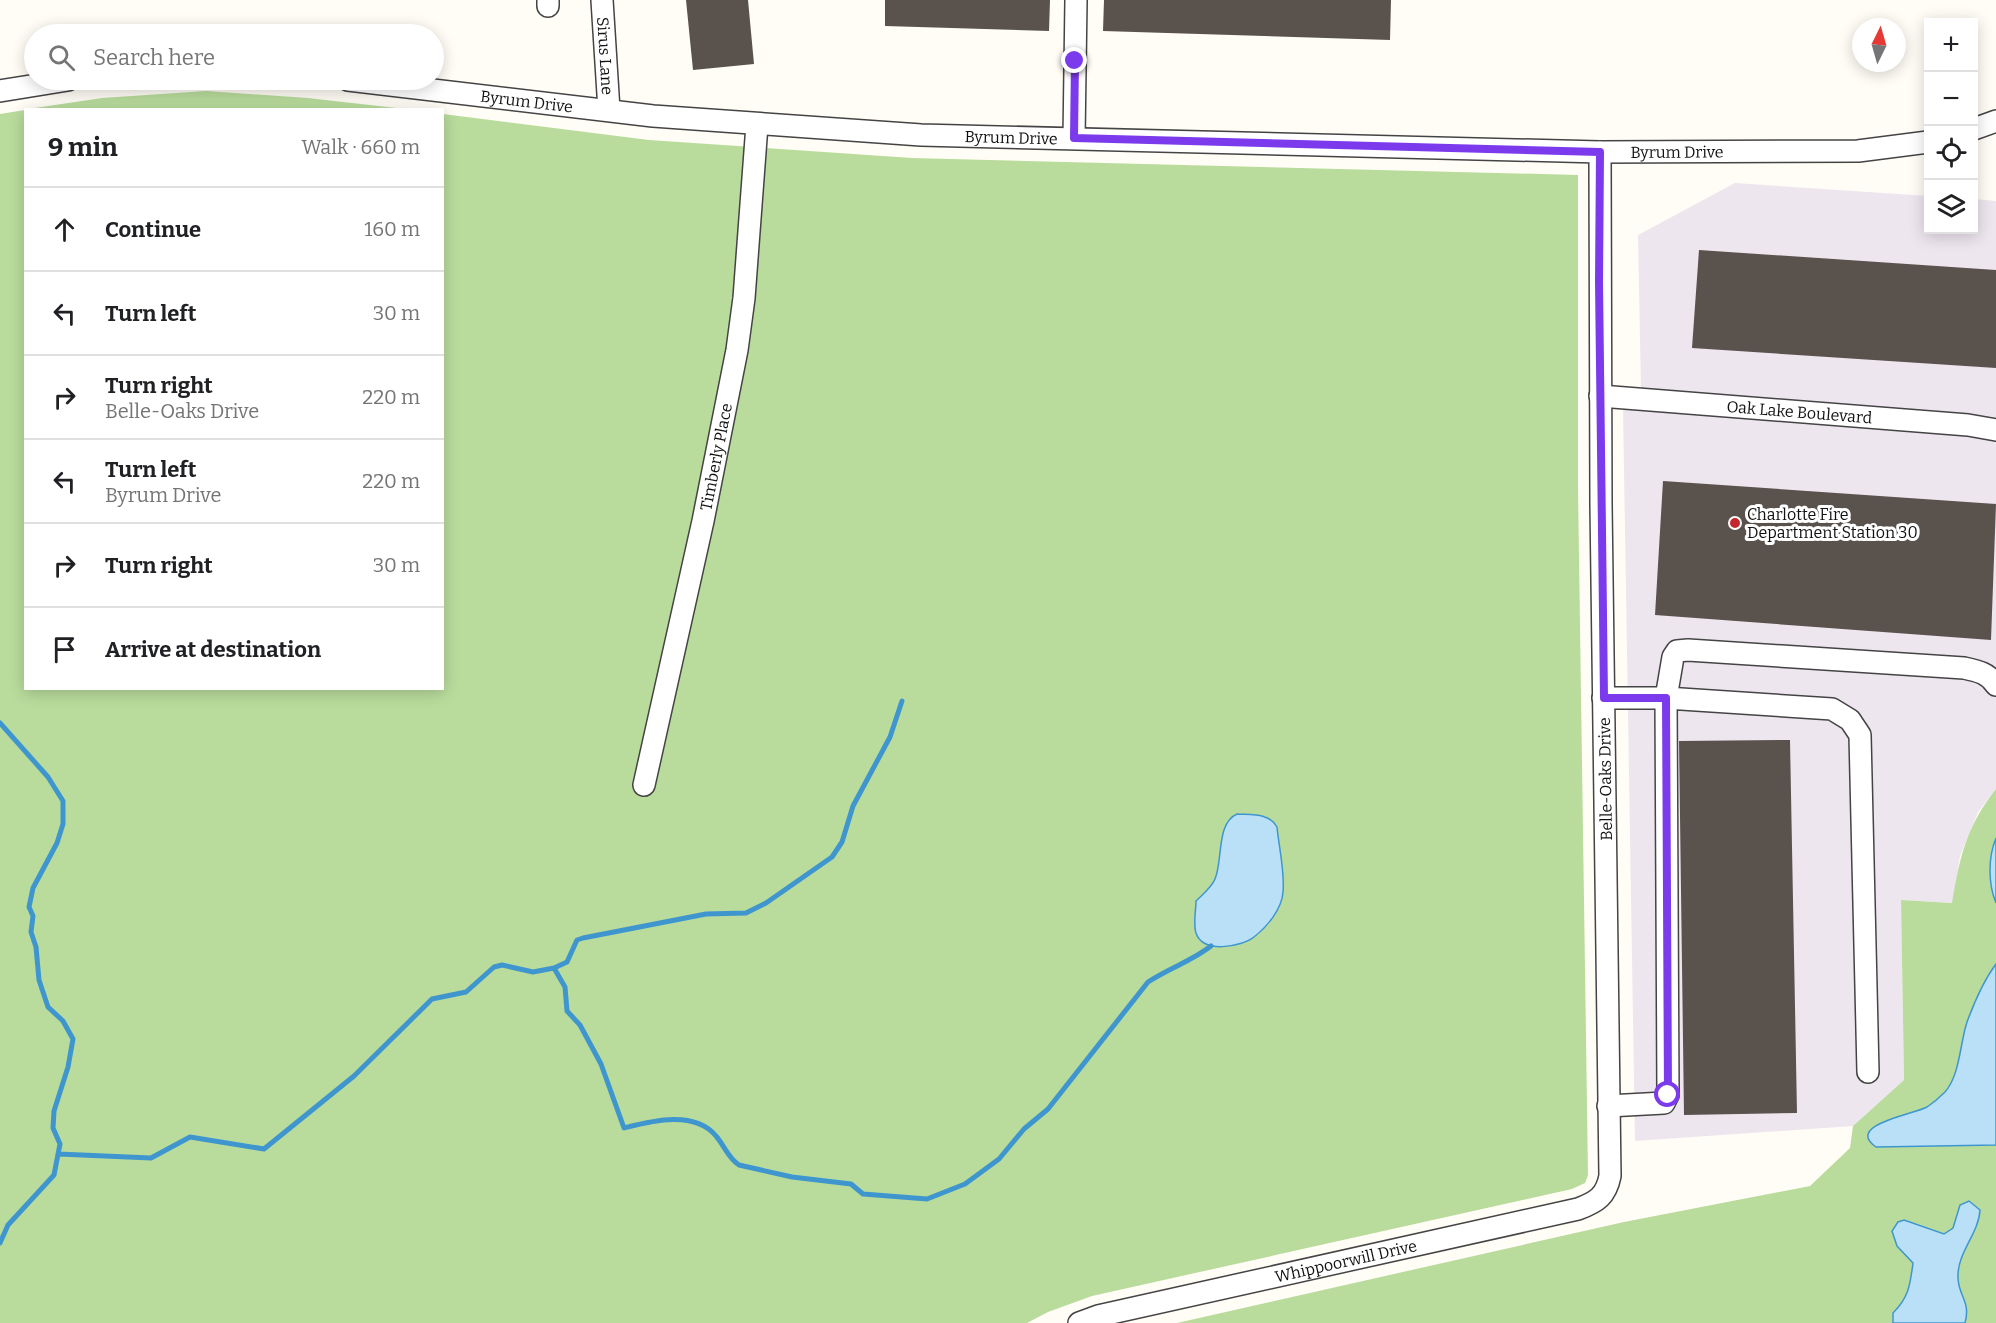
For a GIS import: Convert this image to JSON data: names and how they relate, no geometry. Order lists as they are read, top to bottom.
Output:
{
  "streets": {
    "street": [
      "Sirus Lane",
      "Byrum Drive",
      "Oak Lake Boulevard",
      "Timberly Place",
      "Belle-Oaks Drive",
      "Whippoorwill Drive"
    ]
  },
  "crossings": [
    ["Sirus Lane", "Byrum Drive"],
    ["Byrum Drive", "Timberly Place"],
    ["Byrum Drive", "Belle-Oaks Drive"],
    ["Oak Lake Boulevard", "Belle-Oaks Drive"],
    ["Belle-Oaks Drive", "Whippoorwill Drive"]
  ],
  "places": ["Charlotte Fire Department Station 30"],
  "north": "top",
  "page": {
    "map_buttons": ["+", "−"],
    "search": "Search here",
    "heading": ["9 min", "Walk · 660 m"],
    "list": [
      ["Continue", "160 m"],
      ["Turn left", "30 m"],
      ["Turn right", "Belle-Oaks Drive", "220 m"],
      ["Turn left", "Byrum Drive", "220 m"],
      ["Turn right", "30 m"],
      "Arrive at destination"
    ]
  }
}
